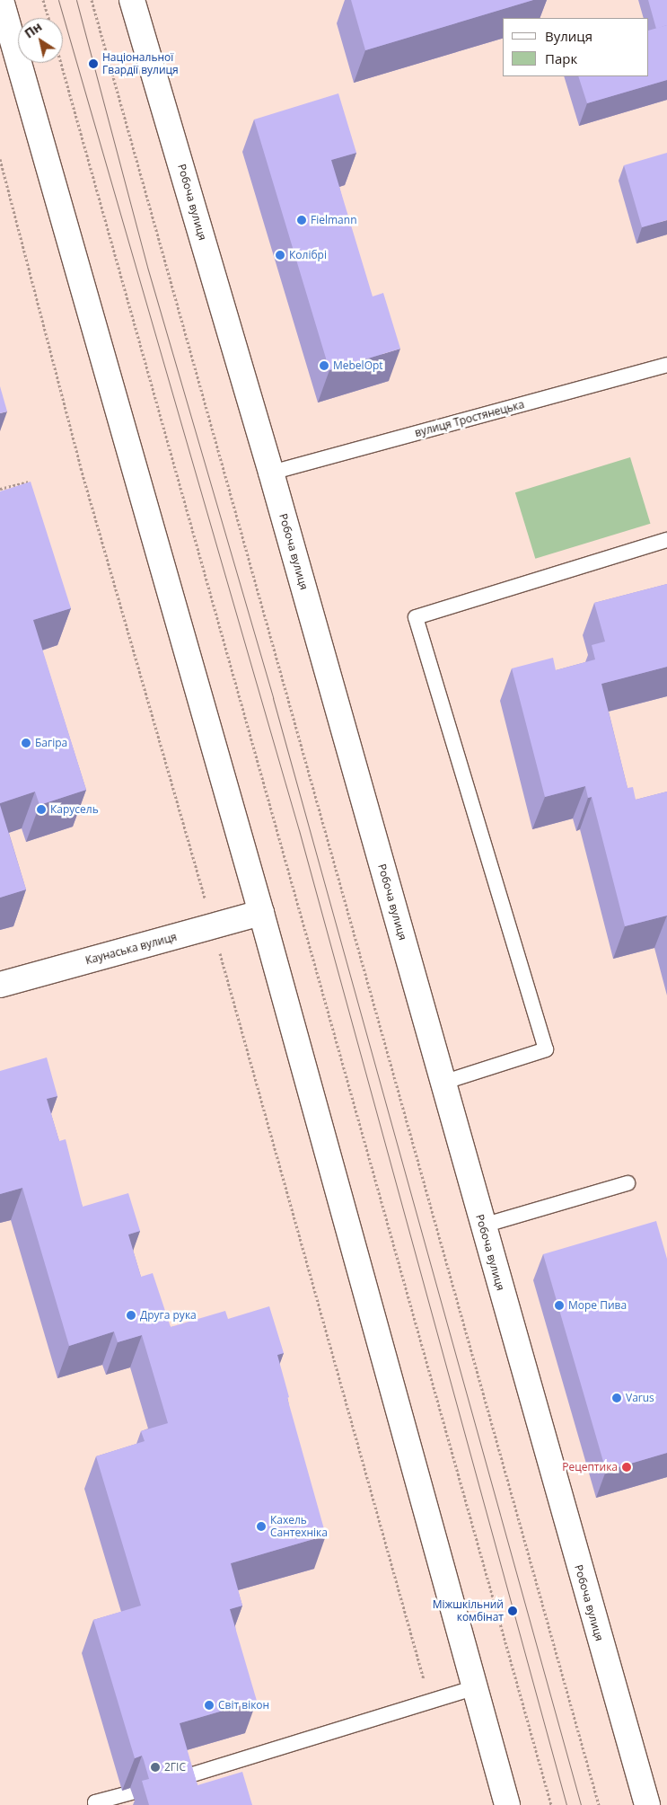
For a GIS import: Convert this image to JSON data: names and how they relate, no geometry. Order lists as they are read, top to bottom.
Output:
{
  "streets": {
    "main road": ["Робоча вулиця", "Каунаська вулиця"],
    "lane": ["вулиця Тростянецька"]
  },
  "crossings": [
    ["Робоча вулиця", "вулиця Тростянецька"]
  ],
  "places": [
    "Національної Гвардії вулиця",
    "Fielmann",
    "Колібрі",
    "MebelOpt",
    "Багіра",
    "Карусель",
    "Море Пива",
    "Друга рука",
    "Varus",
    "Рецептика",
    "Кахель Сантехніка",
    "Міжшкільний комбінат",
    "Світ вікон",
    "2ГІС"
  ],
  "legend": ["Вулиця", "Парк"],
  "north": "top left"
}
